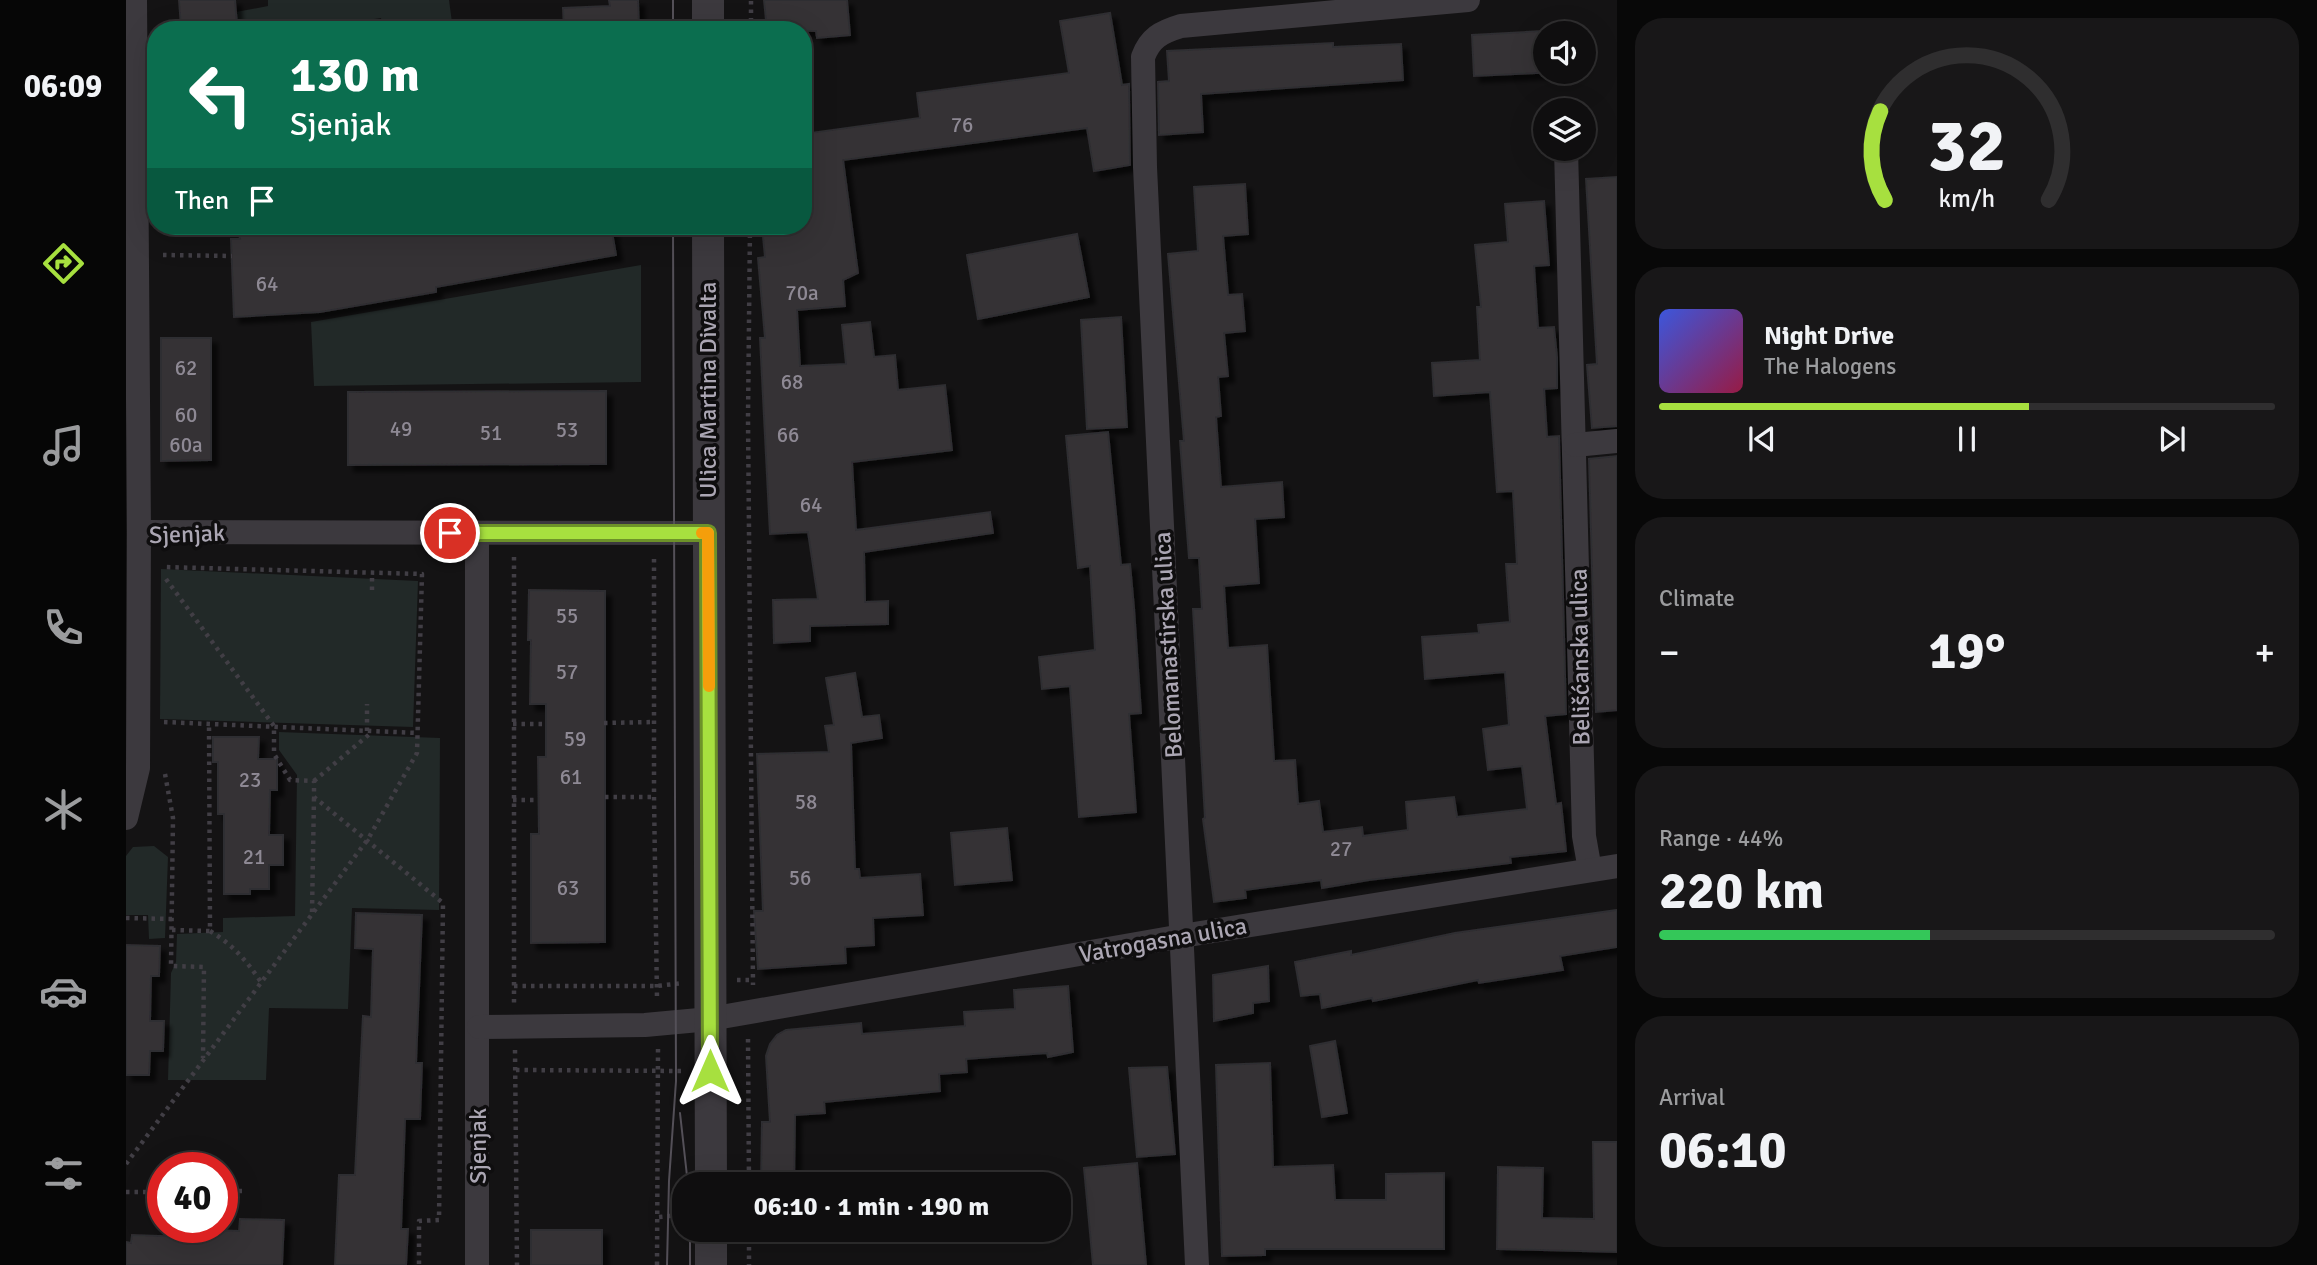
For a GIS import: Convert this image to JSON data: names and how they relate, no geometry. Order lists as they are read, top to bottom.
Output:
{
  "streets": {
    "street": [
      "Ulica Martina Divalta",
      "Sjenjak",
      "Belomanastirska ulica",
      "Belišćanska ulica",
      "Vatrogasna ulica"
    ]
  },
  "crossings": [
    ["Ulica Martina Divalta", "Sjenjak"],
    ["Ulica Martina Divalta", "Vatrogasna ulica"],
    ["Belomanastirska ulica", "Vatrogasna ulica"],
    ["Belišćanska ulica", "Vatrogasna ulica"]
  ],
  "house_numbers": [
    "76",
    "64",
    "70a",
    "62",
    "68",
    "60",
    "49",
    "53",
    "51",
    "66",
    "60a",
    "64",
    "55",
    "57",
    "59",
    "61",
    "23",
    "58",
    "27",
    "21",
    "56",
    "63"
  ],
  "page": {
    "tabs": "06:09",
    "turn": ["130 m", "Sjenjak"],
    "then": "Then",
    "song": ["Night Drive", "The Halogens"],
    "tile": [
      "Climate",
      ["Range · 44%", "220 km"],
      ["Arrival", "06:10"]
    ],
    "heat": ["−", "19°", "+"],
    "limit": "40",
    "trip": "06:10 · 1 min · 190 m",
    "gauge": ["32", "km/h"]
  }
}
